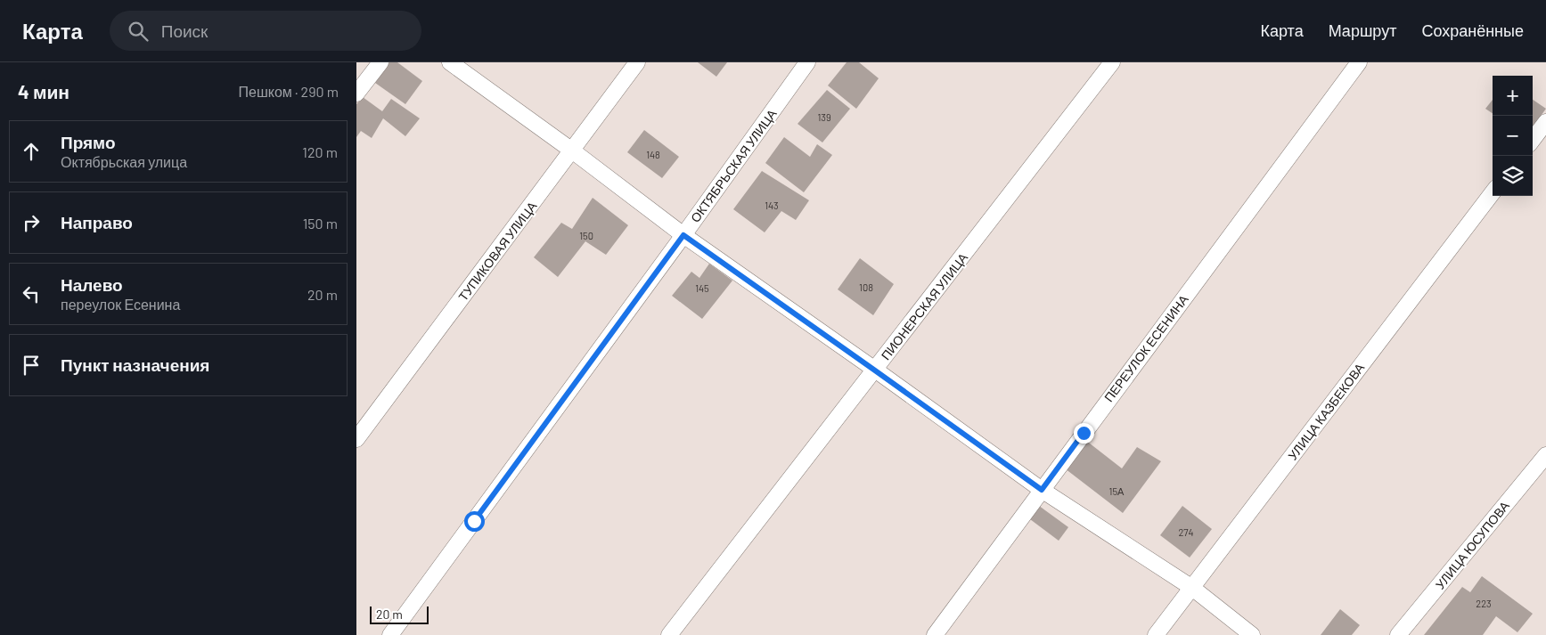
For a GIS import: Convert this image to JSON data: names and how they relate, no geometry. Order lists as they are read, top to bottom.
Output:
{
  "streets": {
    "street": [
      "ОКТЯБРЬСКАЯ УЛИЦА",
      "ТУПИКОВАЯ УЛИЦА",
      "ПИОНЕРСКАЯ УЛИЦА",
      "ПЕРЕУЛОК ЕСЕНИНА",
      "УЛИЦА КАЗБЕКОВА",
      "УЛИЦА ЮСУПОВА"
    ]
  },
  "house_numbers": [
    "139",
    "148",
    "143",
    "150",
    "108",
    "145",
    "15А",
    "274",
    "223"
  ],
  "scale_bar": "20 m",
  "page": {
    "header": "Карта",
    "search": "Поиск",
    "nav": ["Карта", "Маршрут", "Сохранённые"],
    "heading": ["4 мин", "Пешком · 290 m"],
    "map_buttons": ["+", "−"],
    "list": [
      ["Прямо", "Октябрьская улица", "120 m"],
      ["Направо", "150 m"],
      ["Налево", "переулок Есенина", "20 m"],
      "Пункт назначения"
    ],
    "scale": "20 m"
  }
}
